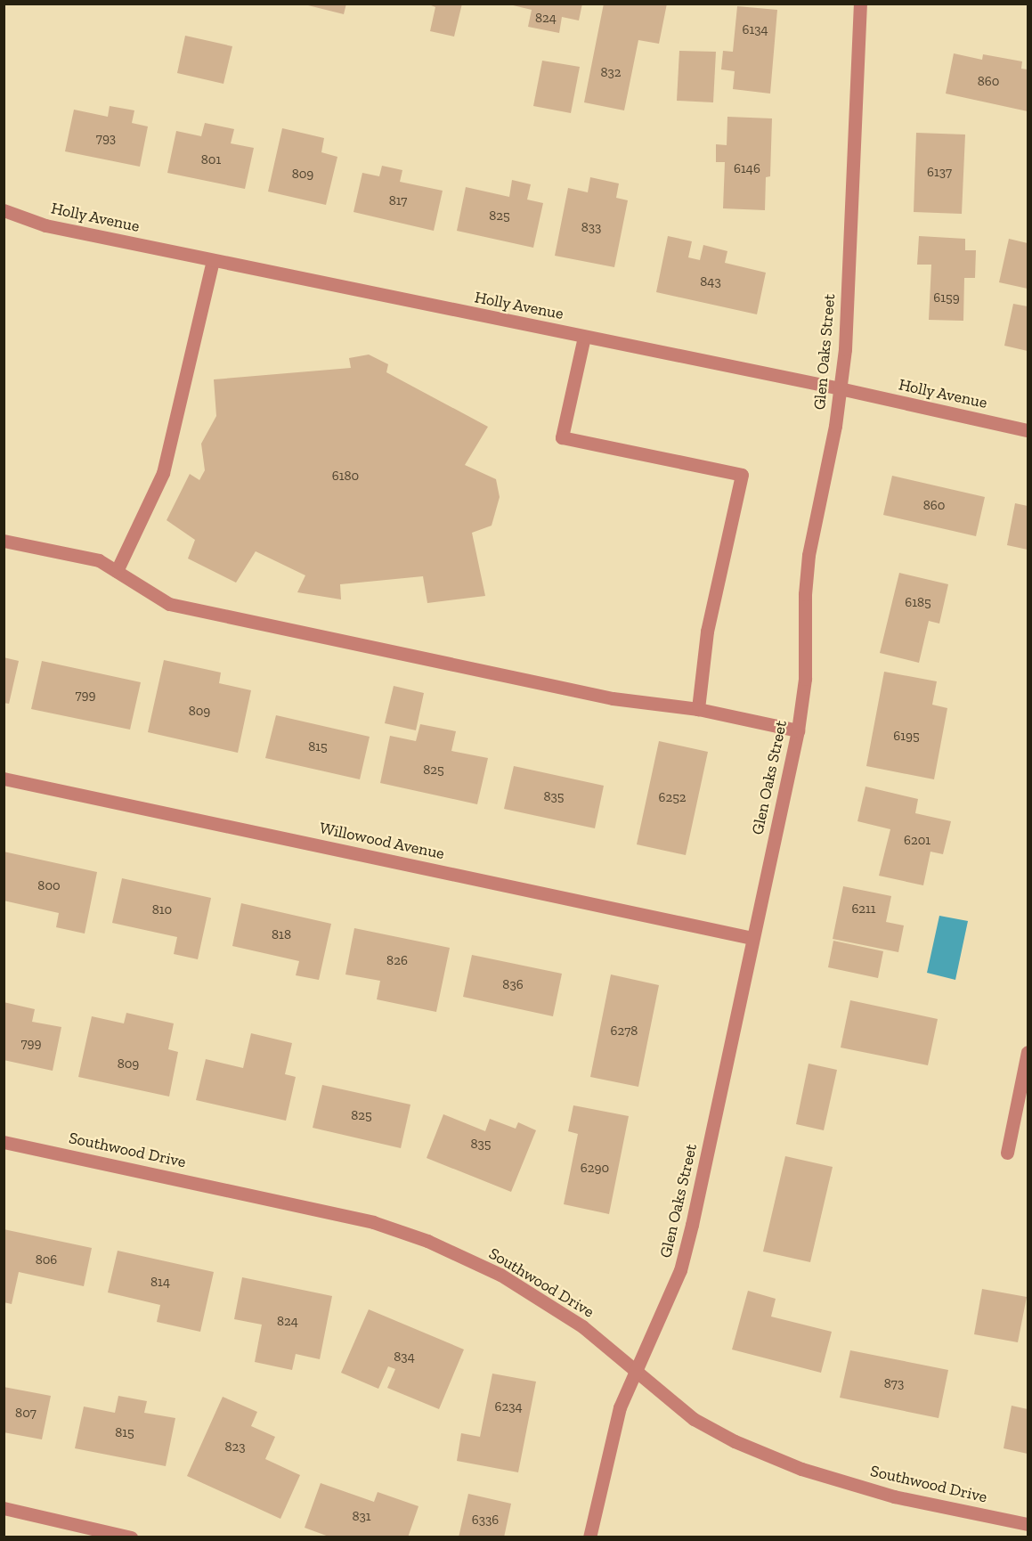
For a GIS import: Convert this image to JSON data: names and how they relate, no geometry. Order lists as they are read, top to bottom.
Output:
{
  "streets": {
    "street": [
      "Holly Avenue",
      "Glen Oaks Street",
      "Willowood Avenue",
      "Southwood Drive"
    ]
  },
  "crossings": [
    ["Holly Avenue", "Glen Oaks Street"],
    ["Glen Oaks Street", "Willowood Avenue"],
    ["Glen Oaks Street", "Southwood Drive"]
  ],
  "house_numbers": [
    "824",
    "6134",
    "832",
    "860",
    "793",
    "801",
    "6146",
    "6137",
    "809",
    "817",
    "825",
    "833",
    "843",
    "6159",
    "6180",
    "860",
    "6185",
    "799",
    "809",
    "6195",
    "815",
    "825",
    "835",
    "6252",
    "6201",
    "800",
    "6211",
    "810",
    "818",
    "826",
    "836",
    "6278",
    "799",
    "809",
    "825",
    "835",
    "6290",
    "806",
    "814",
    "824",
    "834",
    "873",
    "6234",
    "807",
    "815",
    "823",
    "831",
    "6336"
  ]
}
